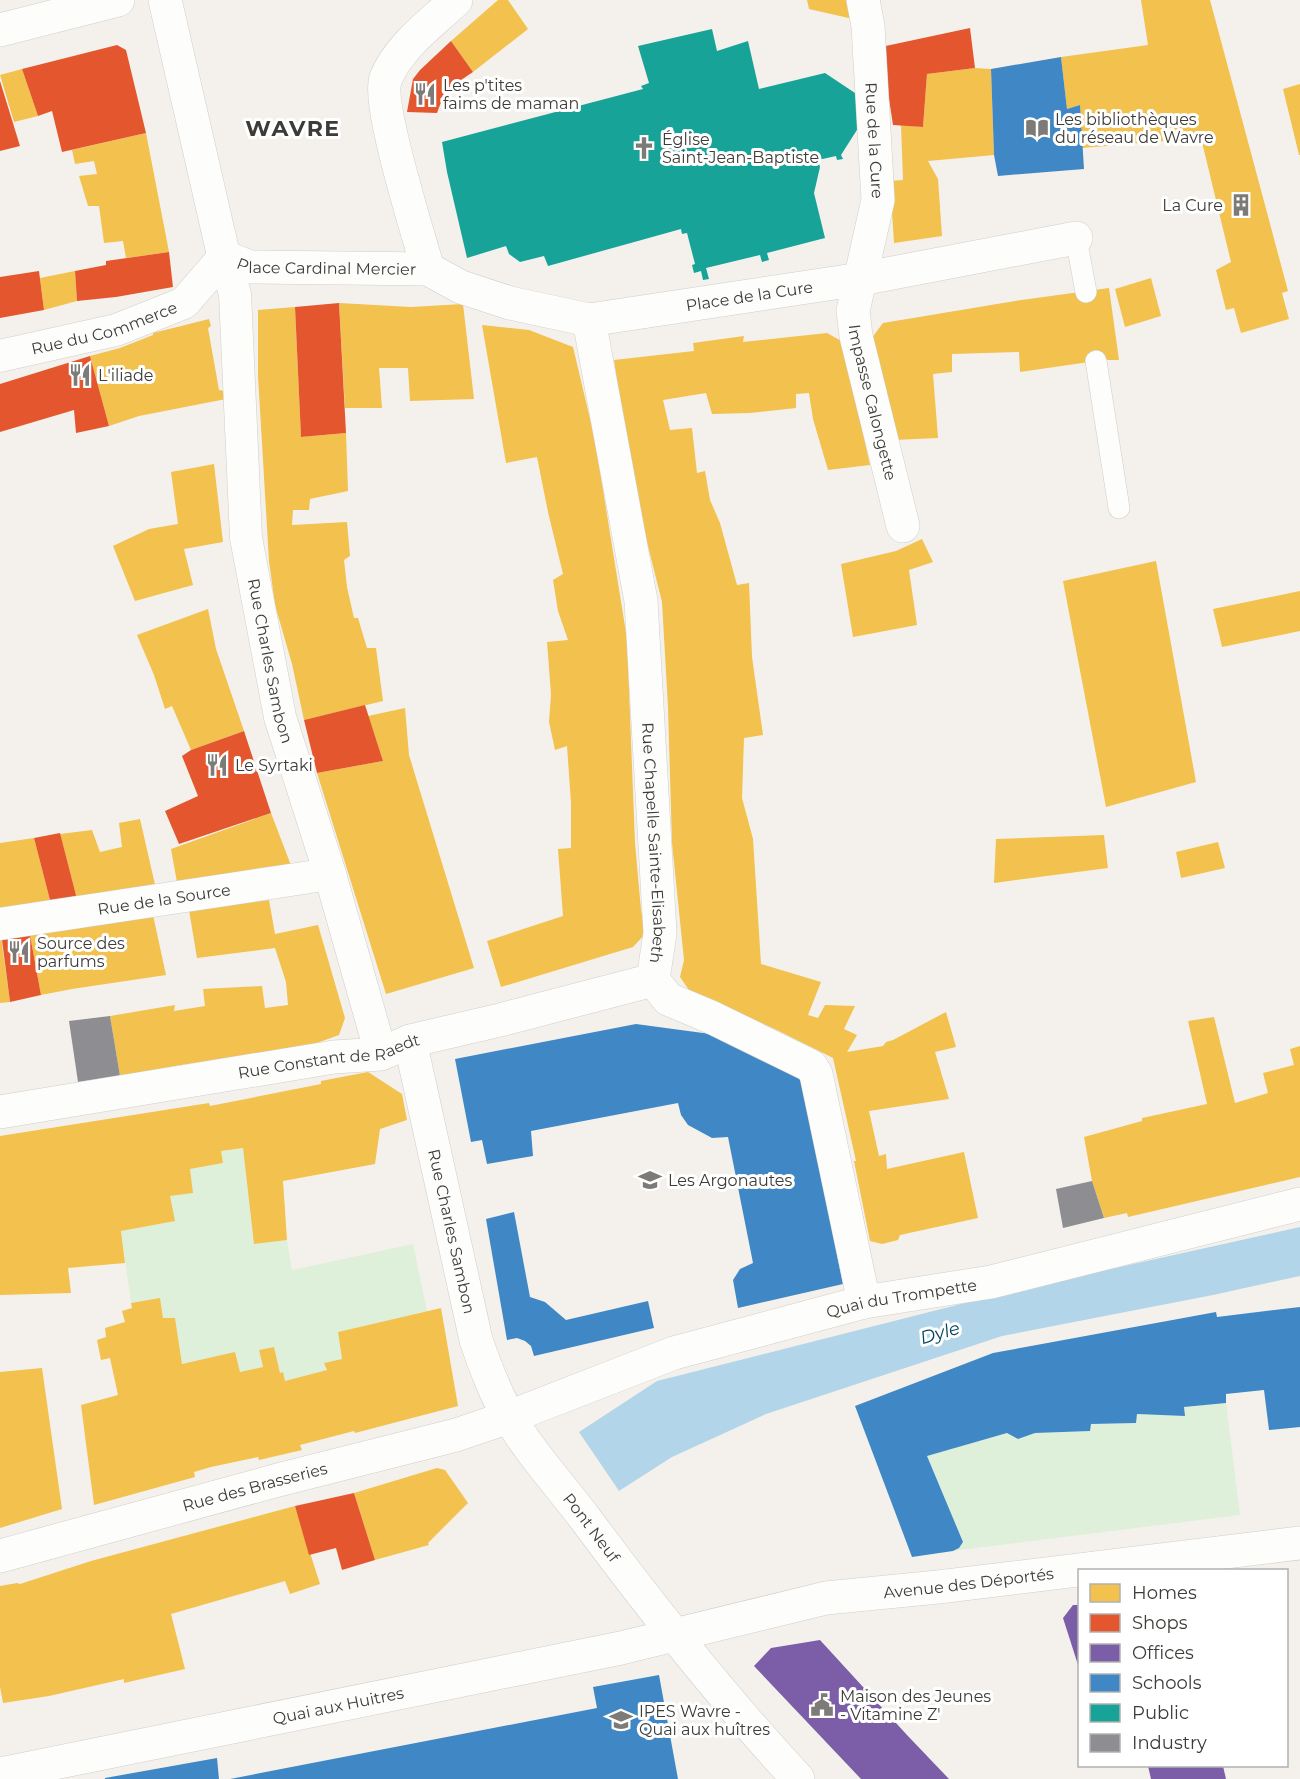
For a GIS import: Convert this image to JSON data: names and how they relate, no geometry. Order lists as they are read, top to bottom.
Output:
{
  "streets": {
    "street": [
      "Rue de la Cure",
      "Place Cardinal Mercier",
      "Place de la Cure",
      "Rue du Commerce",
      "Impasse Calongette",
      "Rue Charles Sambon",
      "Rue Chapelle Sainte-Elisabeth",
      "Rue de la Source",
      "Rue Constant de Raedt",
      "Quai du Trompette",
      "Rue des Brasseries",
      "Pont Neuf",
      "Avenue des Déportés",
      "Quai aux Huitres"
    ]
  },
  "crossings": [
    ["Rue de la Cure", "Place de la Cure"],
    ["Rue de la Cure", "Impasse Calongette"],
    ["Place Cardinal Mercier", "Place de la Cure"],
    ["Place Cardinal Mercier", "Rue du Commerce"],
    ["Place Cardinal Mercier", "Rue Charles Sambon"],
    ["Place de la Cure", "Impasse Calongette"],
    ["Place de la Cure", "Rue Chapelle Sainte-Elisabeth"],
    ["Rue du Commerce", "Rue Charles Sambon"],
    ["Rue Charles Sambon", "Rue de la Source"],
    ["Rue Charles Sambon", "Rue Constant de Raedt"],
    ["Rue Charles Sambon", "Quai du Trompette"],
    ["Rue Charles Sambon", "Rue des Brasseries"],
    ["Rue Charles Sambon", "Pont Neuf"],
    ["Rue Chapelle Sainte-Elisabeth", "Rue Constant de Raedt"],
    ["Rue Chapelle Sainte-Elisabeth", "Quai du Trompette"],
    ["Quai du Trompette", "Rue des Brasseries"],
    ["Quai du Trompette", "Pont Neuf"],
    ["Rue des Brasseries", "Pont Neuf"],
    ["Pont Neuf", "Avenue des Déportés"],
    ["Pont Neuf", "Quai aux Huitres"],
    ["Avenue des Déportés", "Quai aux Huitres"]
  ],
  "districts": ["WAVRE"],
  "water": ["Dyle"],
  "places": {
    "restaurant": [
      "Les p'tites faims de maman",
      "L'iliade",
      "Le Syrtaki",
      "Source des parfums"
    ],
    "library": ["Les bibliothèques du réseau de Wavre"],
    "church": ["Église Saint-Jean-Baptiste"],
    "building": ["La Cure"],
    "school or university": ["Les Argonautes", "IPES Wavre - Quai aux huîtres"],
    "public building": ["Maison des Jeunes - Vitamine Z'"]
  },
  "legend": [
    "Homes",
    "Shops",
    "Offices",
    "Schools",
    "Public",
    "Industry"
  ]
}
